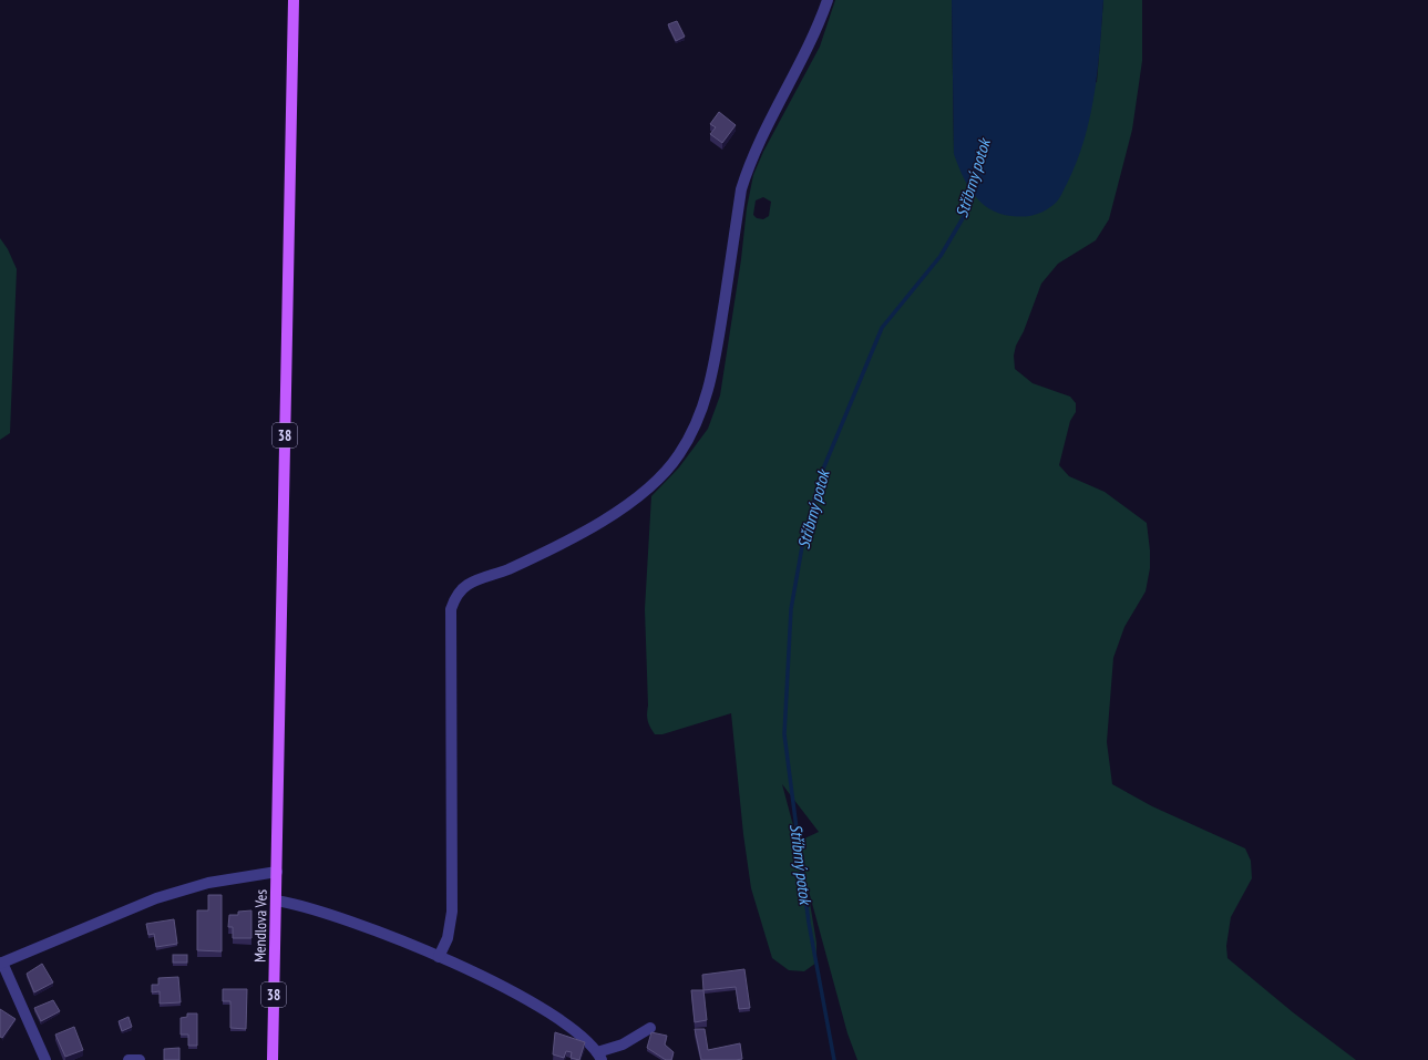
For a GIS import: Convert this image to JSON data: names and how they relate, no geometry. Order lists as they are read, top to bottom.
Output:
{
  "streets": {
    "main road": ["38", "Mendlova Ves"]
  },
  "crossings": [
    ["38", "Mendlova Ves"]
  ],
  "water": ["Stříbrný potok"]
}
